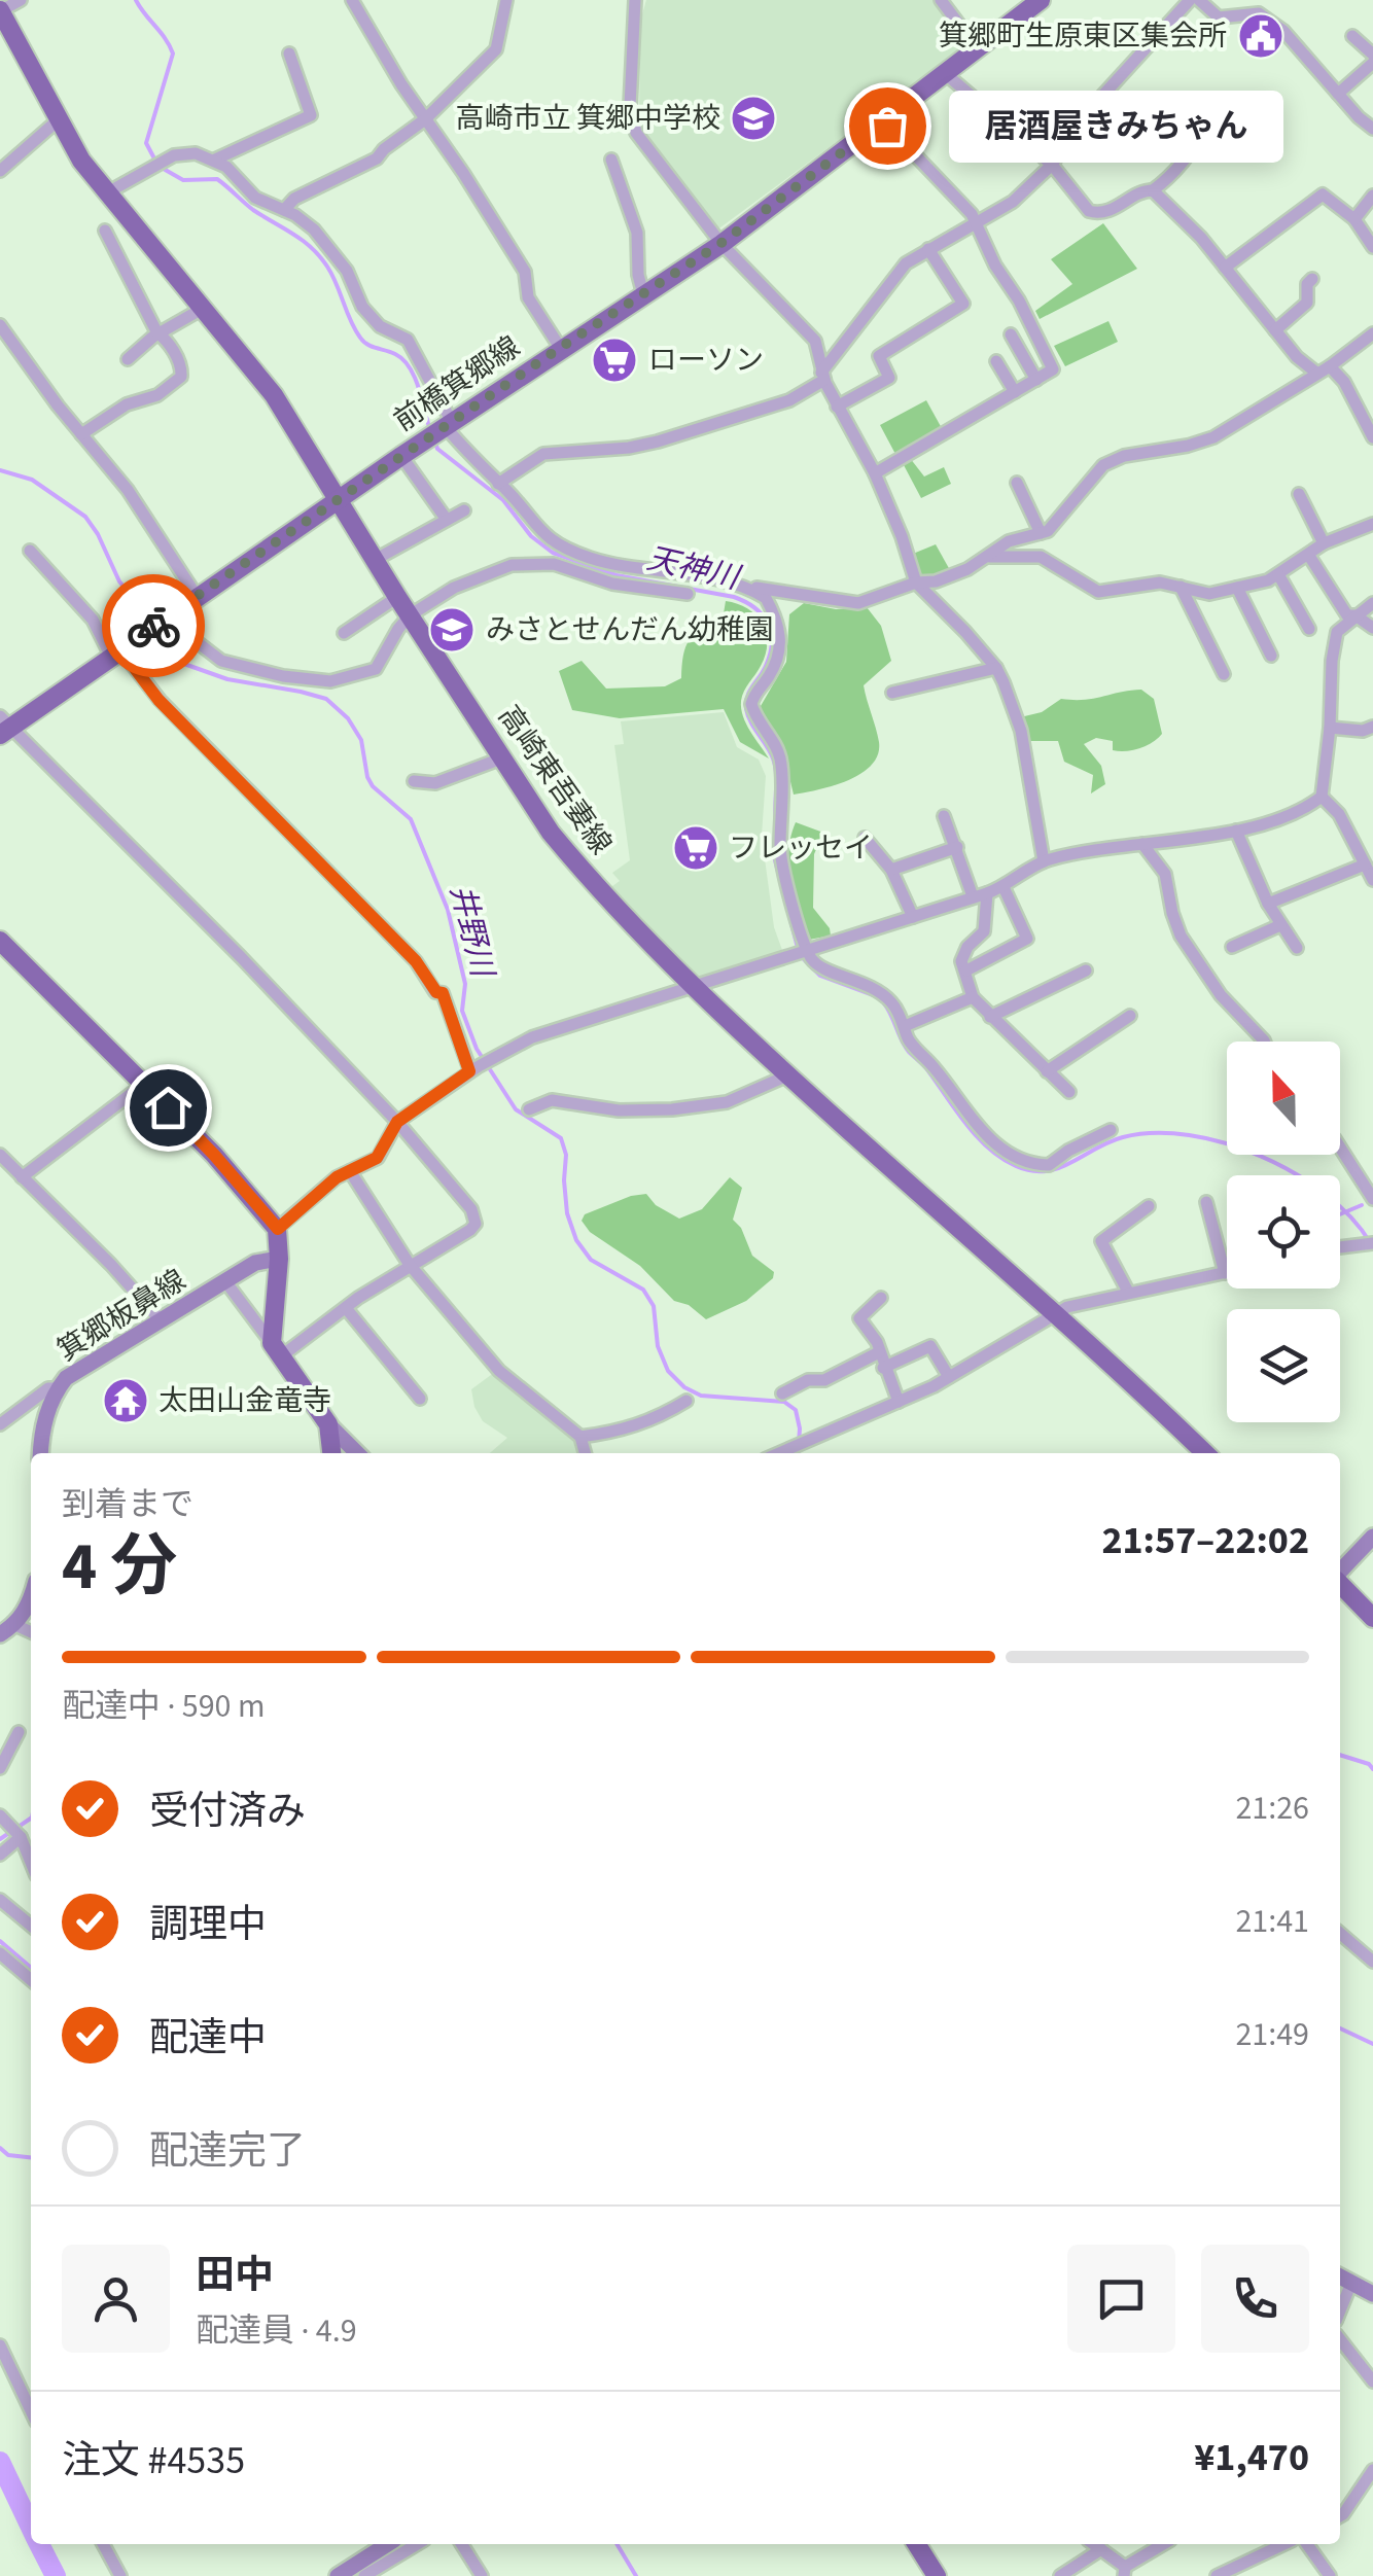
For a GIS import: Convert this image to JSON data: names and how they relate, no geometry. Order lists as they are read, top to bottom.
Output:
{
  "streets": {
    "main road": ["前橋箕郷線", "高崎東吾妻線", "箕郷板鼻線"]
  },
  "crossings": [
    ["前橋箕郷線", "高崎東吾妻線"]
  ],
  "water": ["天神川", "井野川"],
  "places": {
    "public building": ["箕郷町生原東区集会所"],
    "school or university": ["高崎市立 箕郷中学校", "みさとせんだん幼稚園"],
    "other": ["居酒屋きみちゃん"],
    "supermarket": ["ローソン", "フレッセイ"],
    "temple": ["太田山金竜寺"]
  },
  "north": "top",
  "page": {
    "bubble": "居酒屋きみちゃん",
    "heading": ["4 分", "到着まで", "21:57–22:02"],
    "panel": [
      "田中",
      "配達員 · 4.9",
      "注文 #4535",
      "¥1,470"
    ],
    "bar": "配達中 · 590 m",
    "list": [
      ["受付済み", "21:26"],
      ["調理中", "21:41"],
      ["配達中", "21:49"],
      "配達完了"
    ]
  }
}
